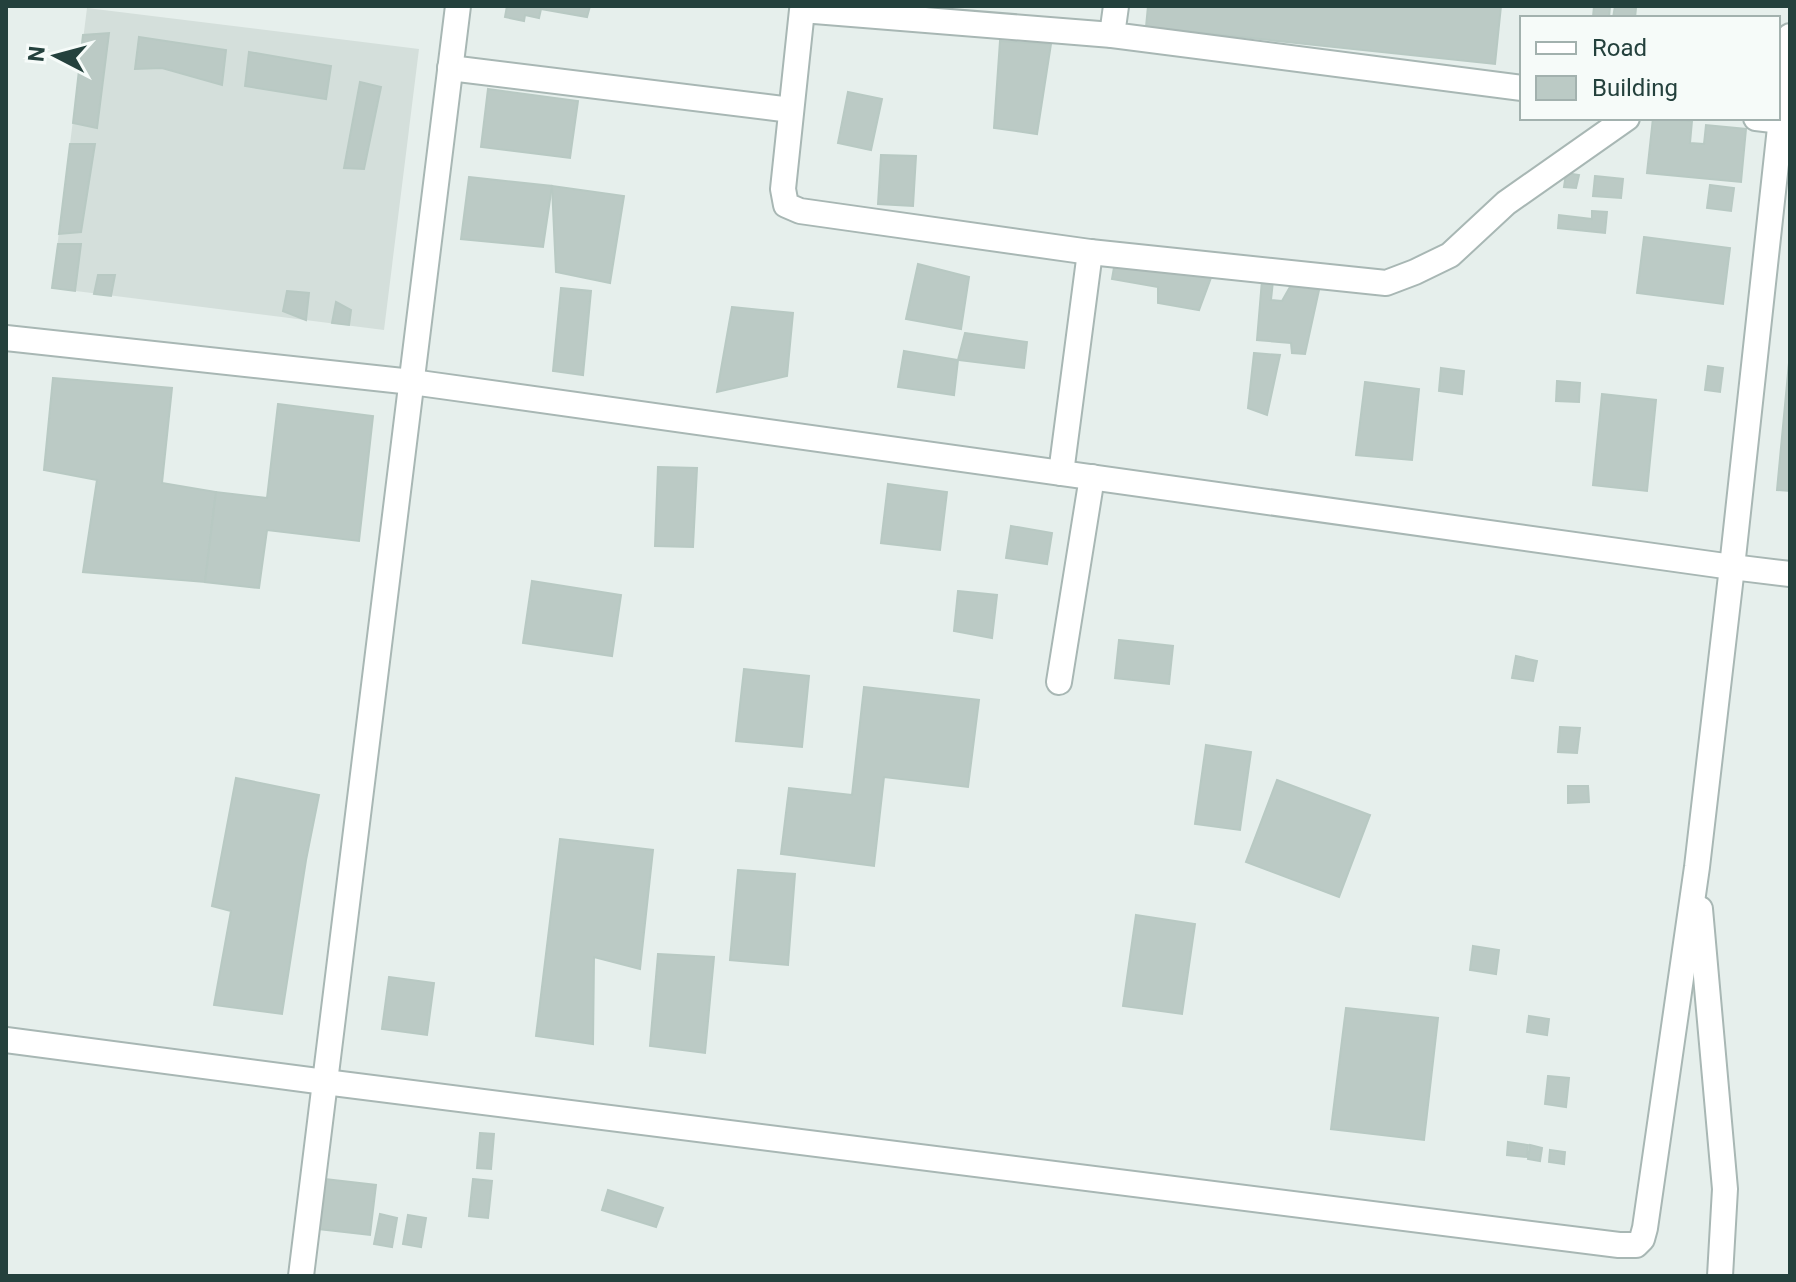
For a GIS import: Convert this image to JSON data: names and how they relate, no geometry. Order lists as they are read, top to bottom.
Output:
{
  "legend": ["Road", "Building"],
  "north": "left"
}
